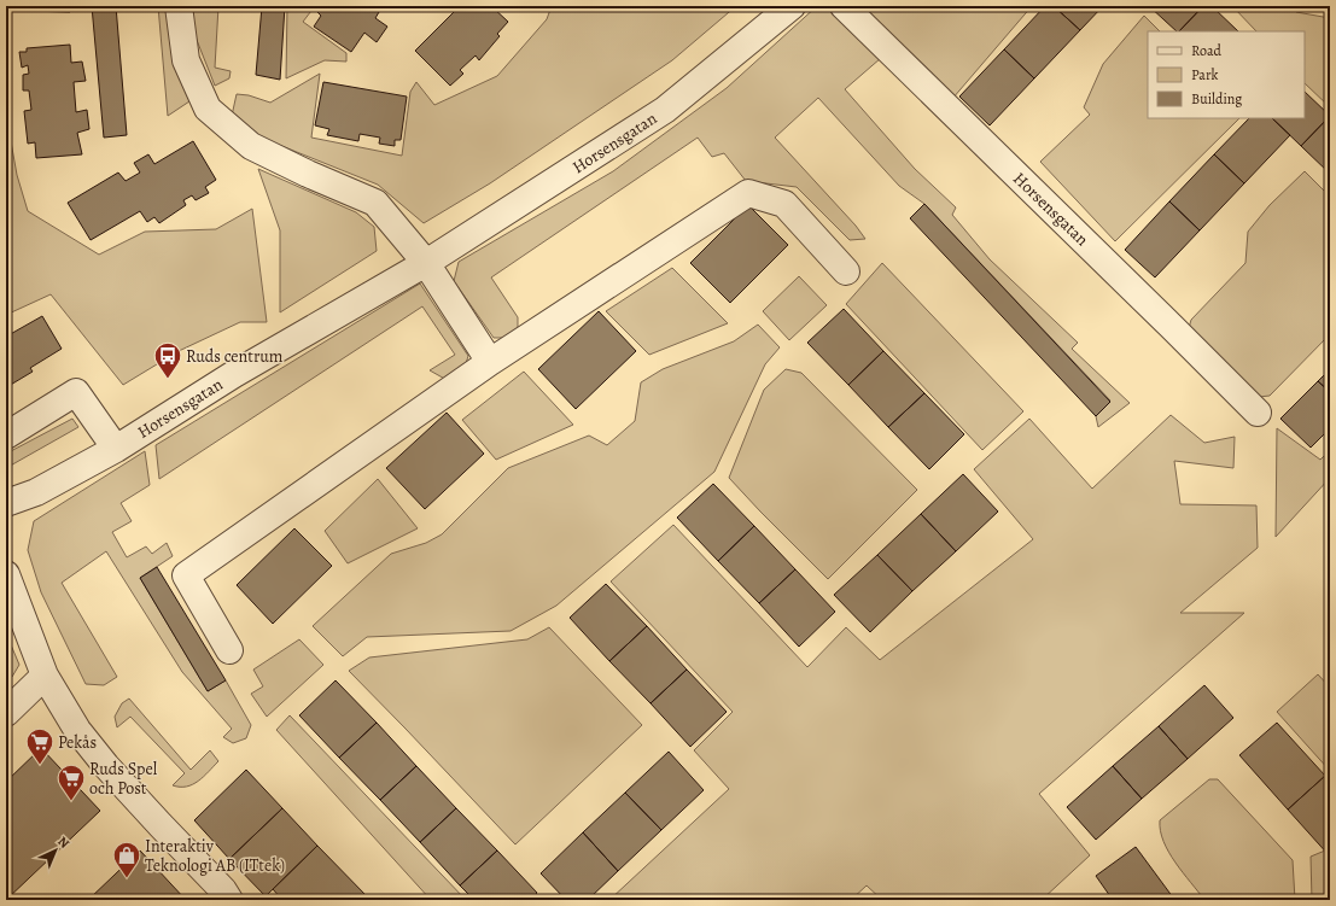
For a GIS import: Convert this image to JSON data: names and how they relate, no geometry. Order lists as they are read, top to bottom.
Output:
{
  "streets": {
    "street": ["Horsensgatan"]
  },
  "places": {
    "bus stop": ["Ruds centrum"],
    "supermarket": ["Pekås", "Ruds Spel och Post"],
    "shop": ["Interaktiv Teknologi AB (ITtek)"]
  },
  "legend": ["Road", "Park", "Building"],
  "north": "top right"
}
